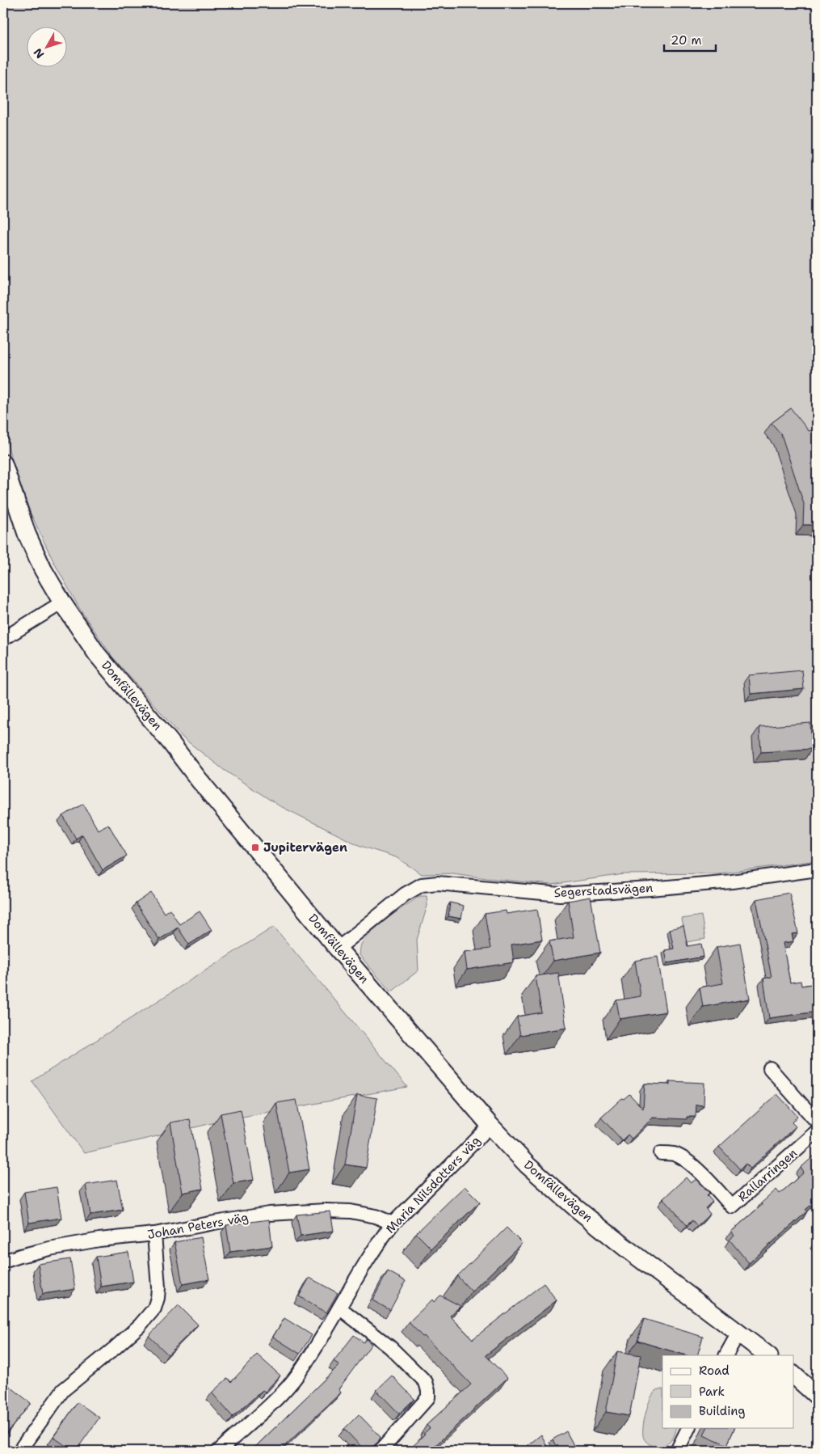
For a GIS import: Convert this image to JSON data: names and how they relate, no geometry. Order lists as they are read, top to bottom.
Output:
{
  "streets": {
    "street": [
      "Domfällevägen",
      "Segerstadsvägen",
      "Rallarringen",
      "Maria Nilsdotters väg",
      "Johan Peters väg"
    ]
  },
  "crossings": [
    ["Domfällevägen", "Segerstadsvägen"],
    ["Domfällevägen", "Maria Nilsdotters väg"],
    ["Maria Nilsdotters väg", "Johan Peters väg"]
  ],
  "places": {
    "transit": ["Jupitervägen"]
  },
  "legend": ["Road", "Park", "Building"],
  "scale_bar": "20 m",
  "north": "bottom left"
}
